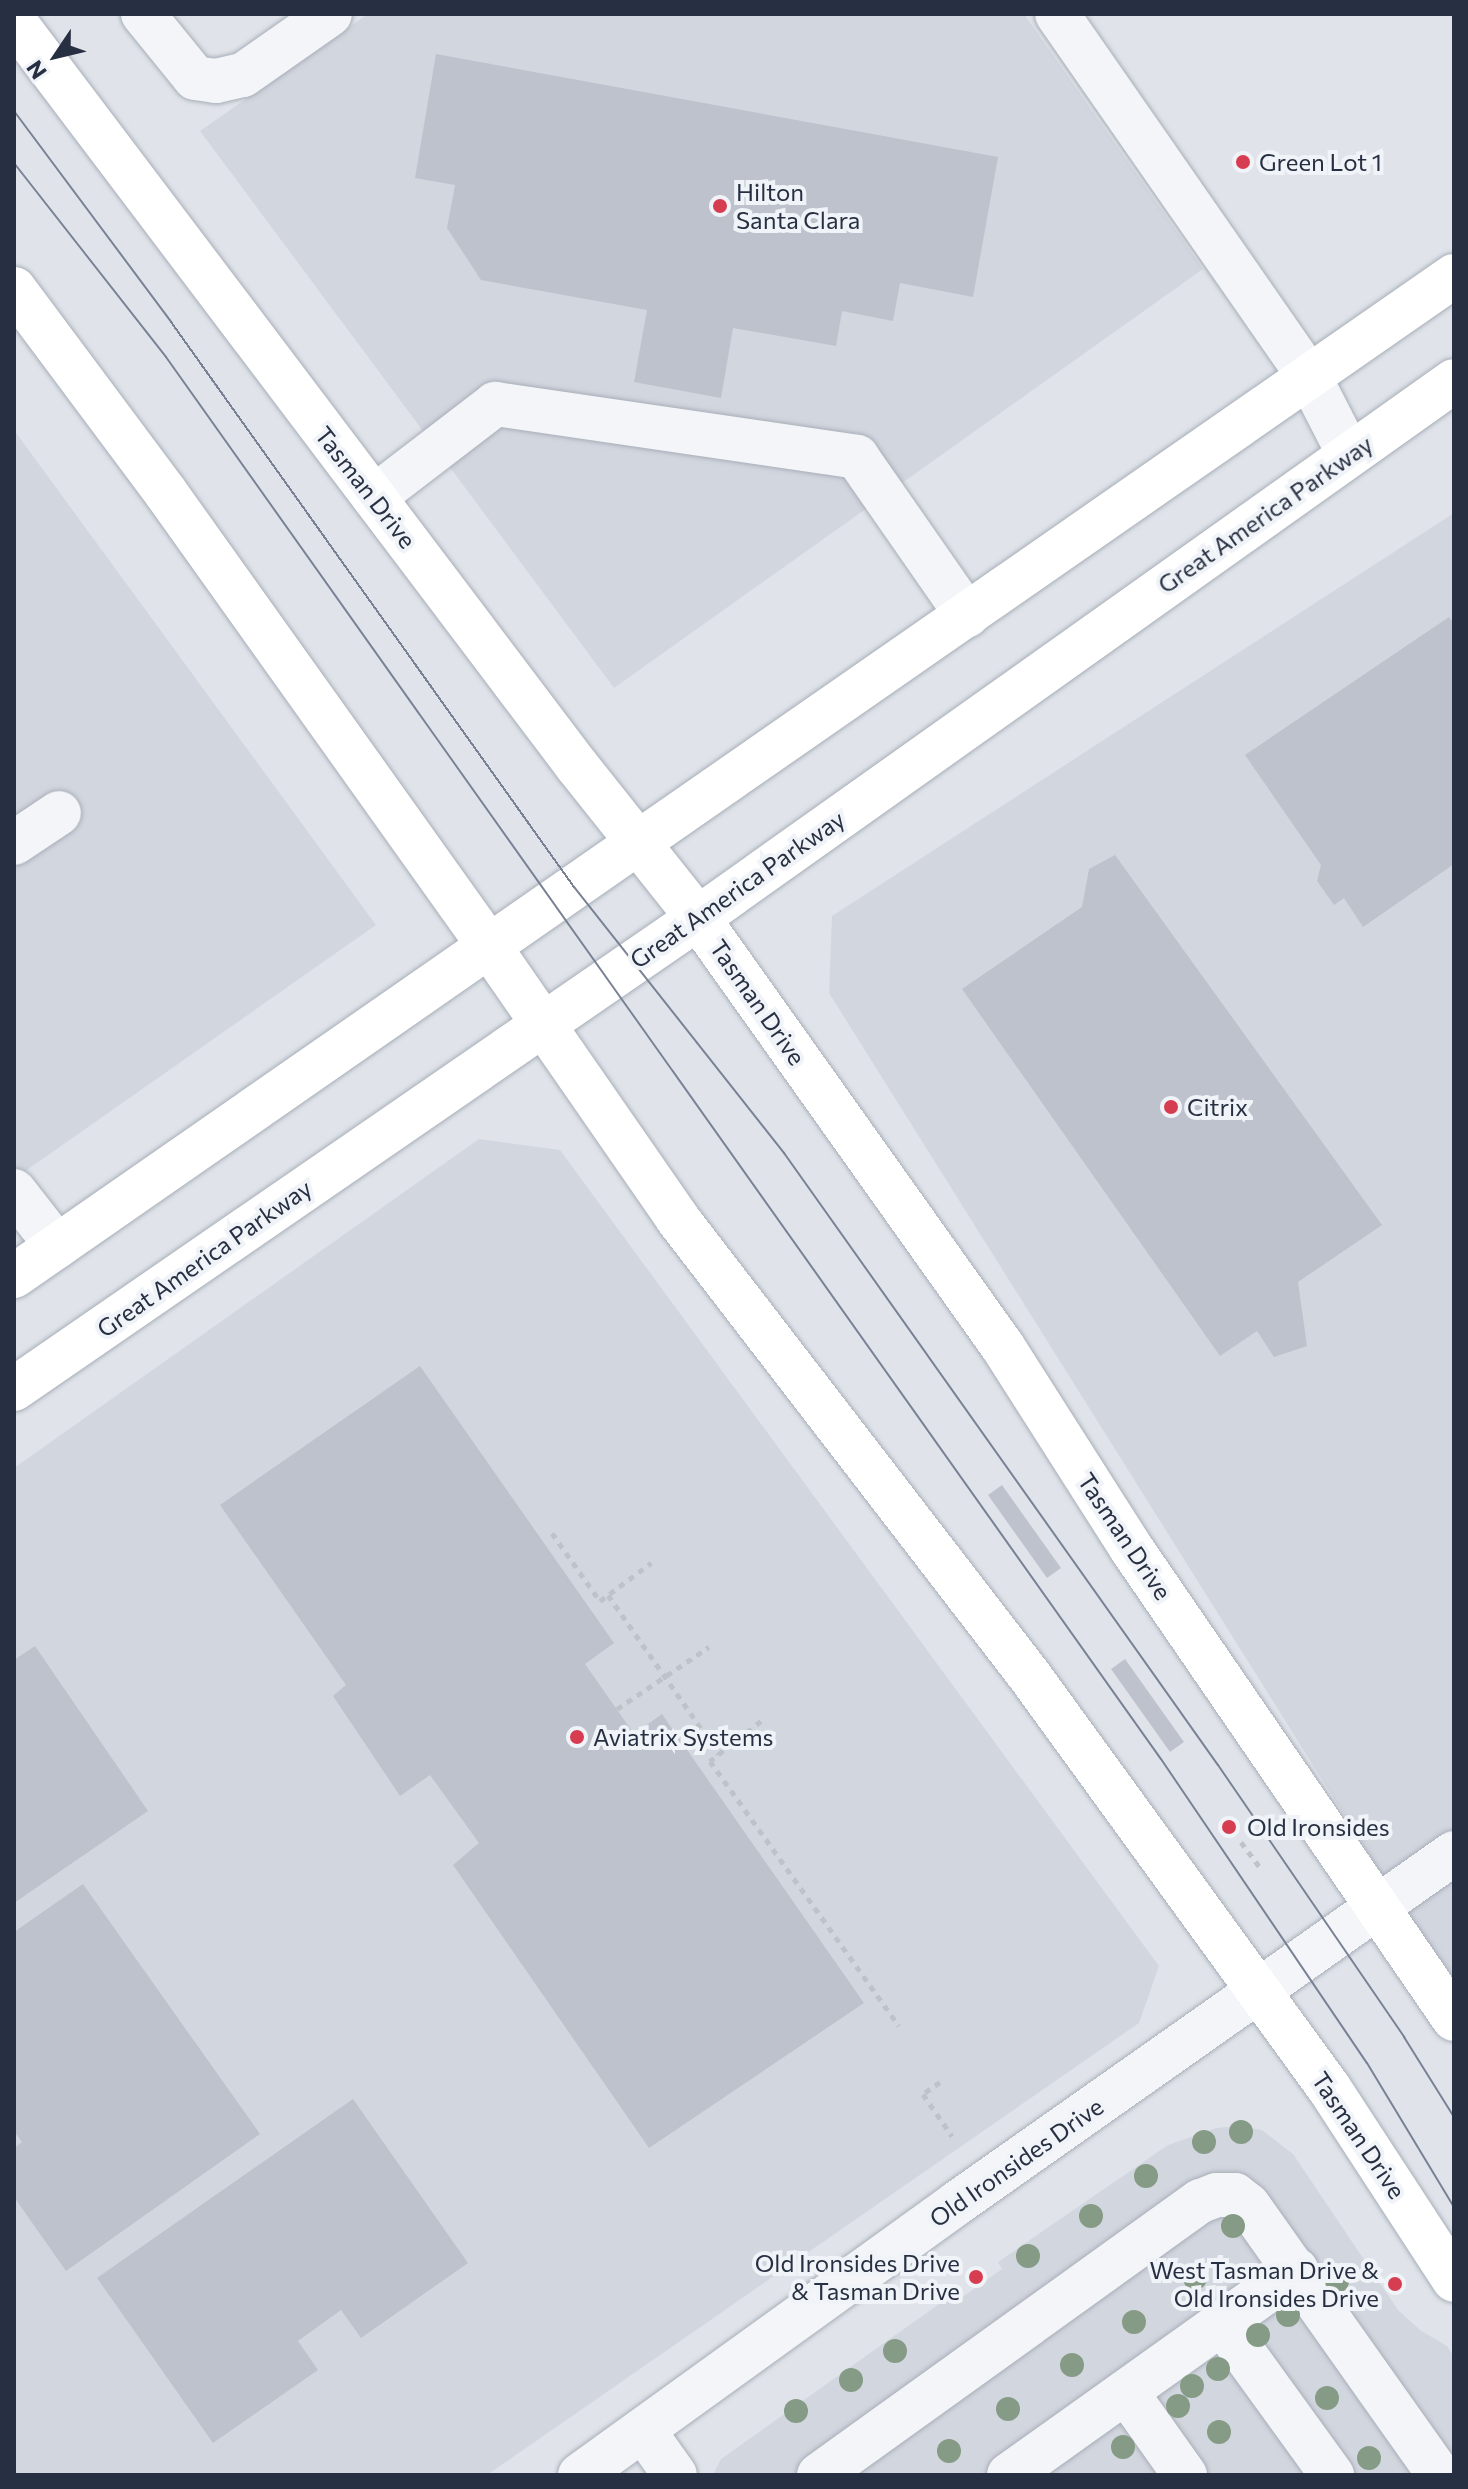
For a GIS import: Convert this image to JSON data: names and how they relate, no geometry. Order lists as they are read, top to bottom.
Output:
{
  "streets": {
    "main road": ["Tasman Drive", "Great America Parkway"],
    "street": ["Old Ironsides Drive"]
  },
  "crossings": [
    ["Tasman Drive", "Great America Parkway"],
    ["Tasman Drive", "Old Ironsides Drive"]
  ],
  "places": [
    "Green Lot 1",
    "Hilton Santa Clara",
    "Citrix",
    "Aviatrix Systems",
    "Old Ironsides",
    "Old Ironsides Drive & Tasman Drive",
    "West Tasman Drive & Old Ironsides Drive"
  ],
  "north": "bottom left"
}
